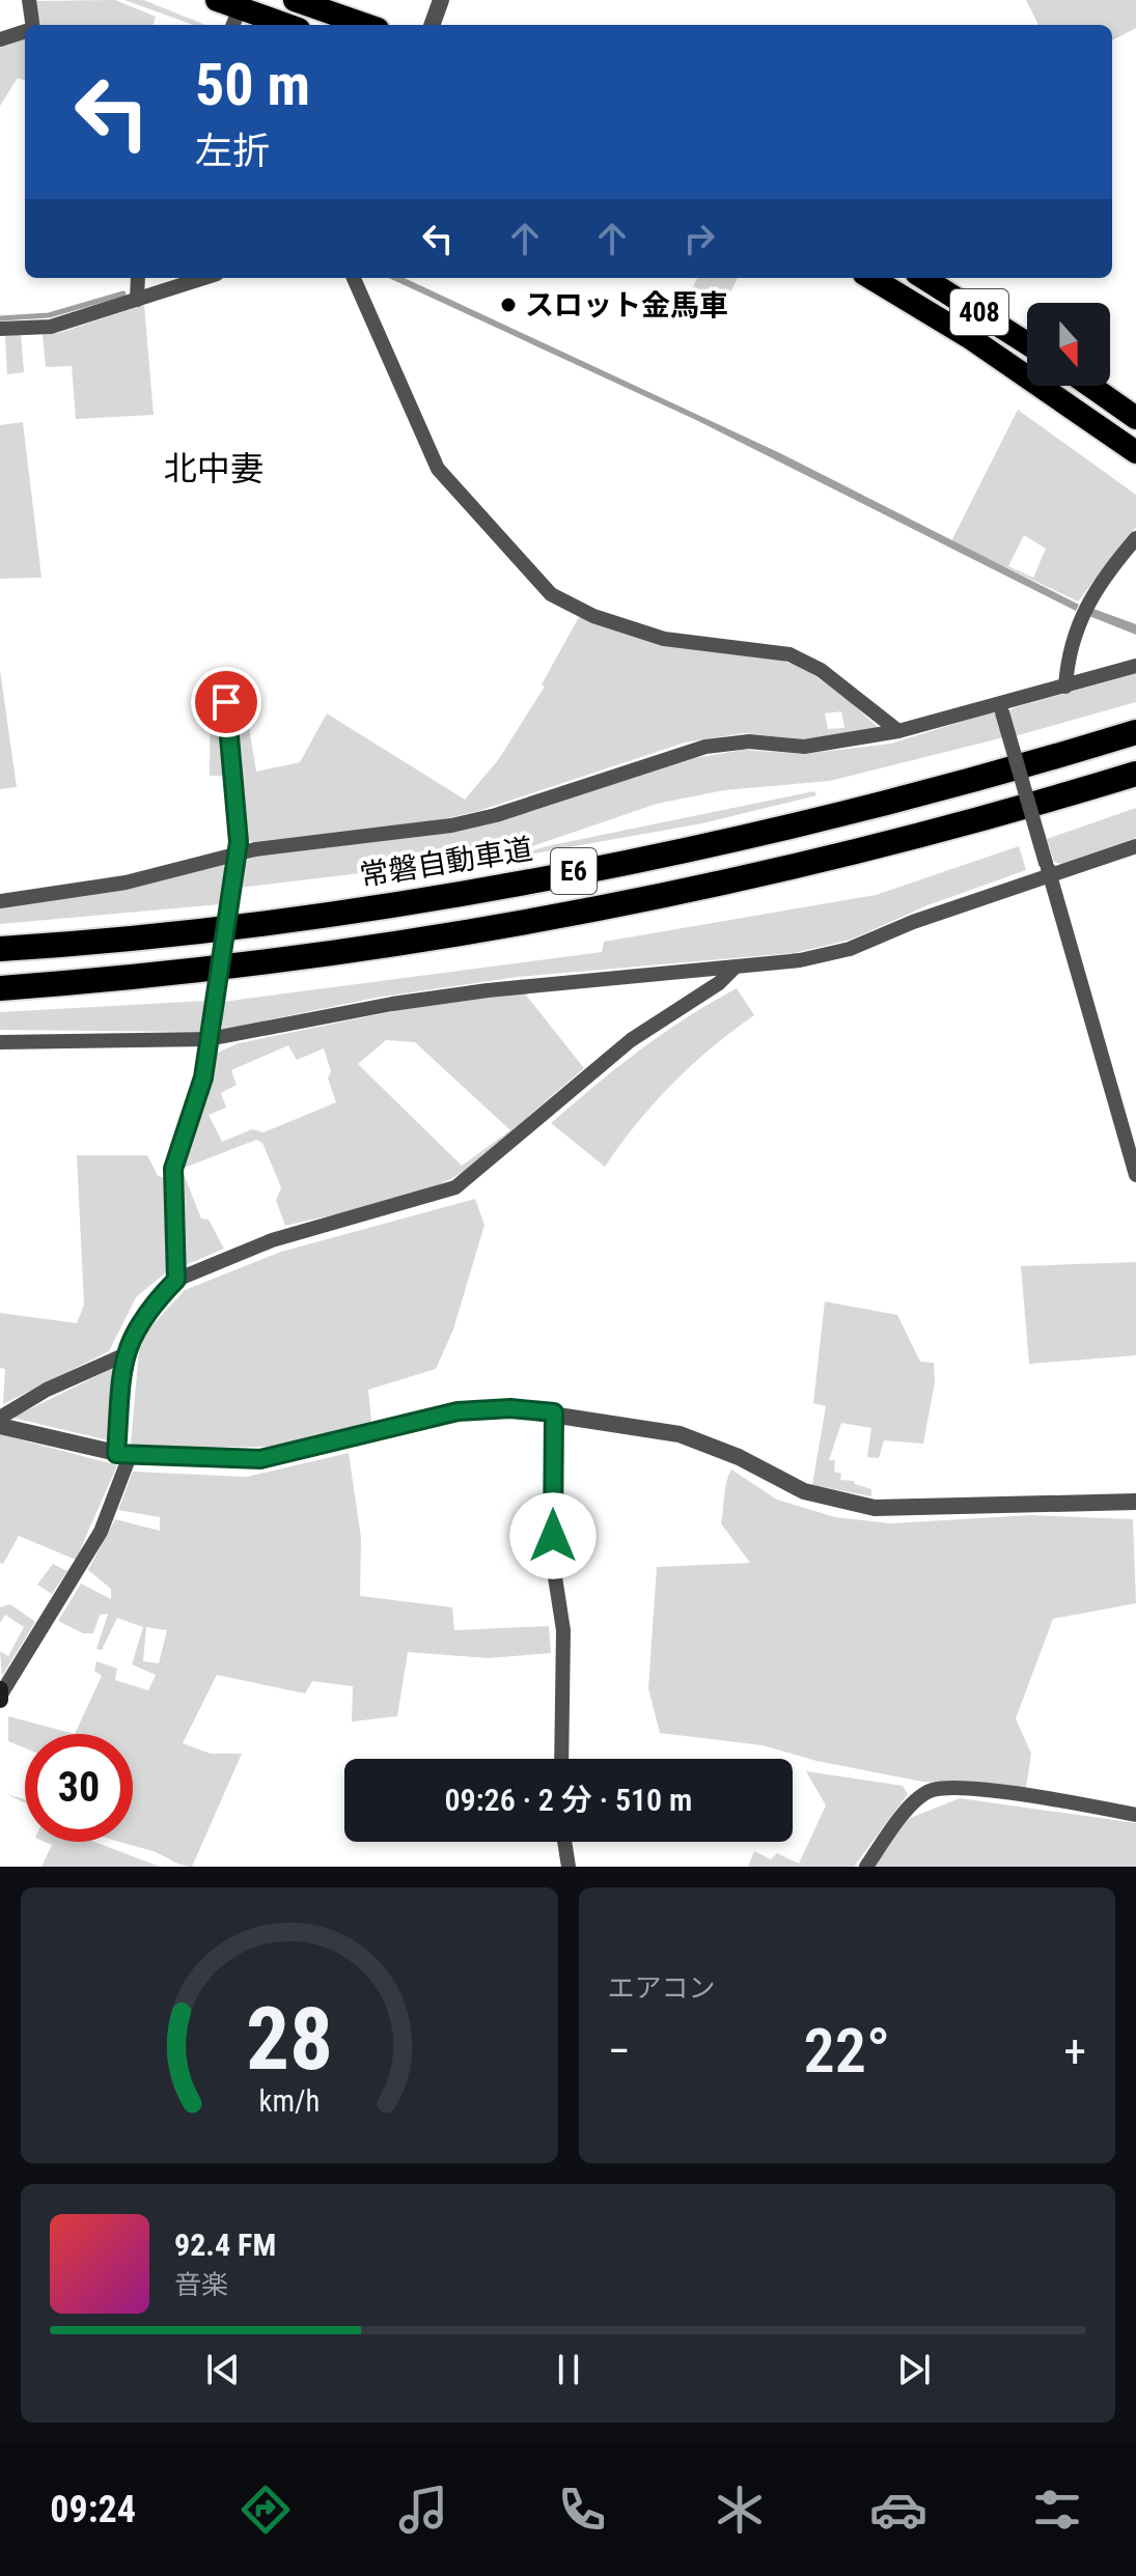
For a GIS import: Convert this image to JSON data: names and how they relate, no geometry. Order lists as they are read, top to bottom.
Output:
{
  "streets": {
    "highway": ["408", "常磐自動車道", "E6"]
  },
  "districts": ["北中妻"],
  "places": ["スロット金馬車"],
  "north": "bottom",
  "page": {
    "turn": ["50 m", "左折"],
    "limit": "30",
    "trip": "09:26 · 2 分 · 510 m",
    "tile": "エアコン",
    "heat": ["−", "22°", "+"],
    "song": ["92.4 FM", "音楽"],
    "tabs": "09:24",
    "gauge": ["28", "km/h"]
  }
}
